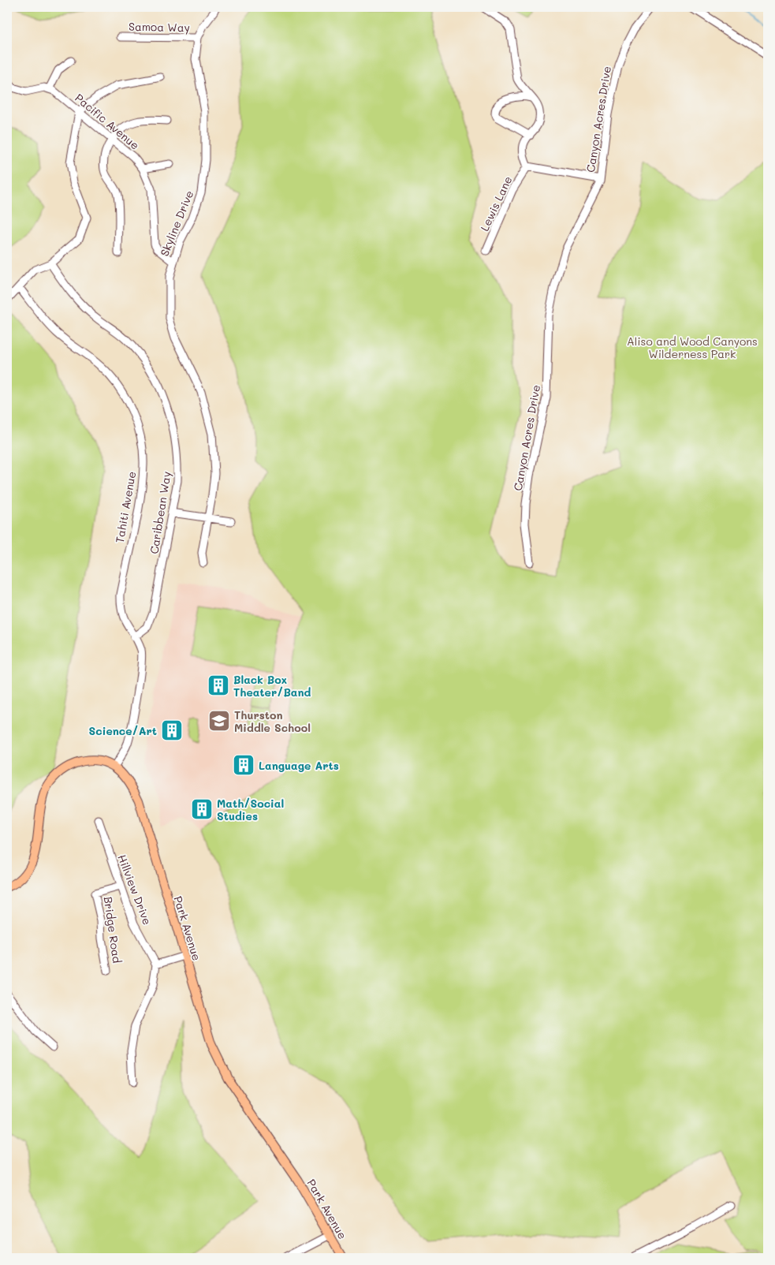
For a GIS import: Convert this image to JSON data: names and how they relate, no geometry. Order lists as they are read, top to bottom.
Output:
{
  "streets": {
    "main road": ["Park Avenue"],
    "street": [
      "Samoa Way",
      "Canyon Acres Drive",
      "Pacific Avenue",
      "Lewis Lane",
      "Skyline Drive",
      "Tahiti Avenue",
      "Caribbean Way",
      "Hillview Drive",
      "Bridge Road"
    ]
  },
  "crossings": [
    ["Samoa Way", "Skyline Drive"],
    ["Pacific Avenue", "Skyline Drive"],
    ["Tahiti Avenue", "Caribbean Way"],
    ["Tahiti Avenue", "Park Avenue"],
    ["Hillview Drive", "Bridge Road"]
  ],
  "parks": ["Aliso and Wood Canyons Wilderness Park"],
  "places": {
    "building": [
      "Black Box Theater/Band",
      "Science/Art",
      "Language Arts",
      "Math/Social Studies"
    ],
    "school or university": ["Thurston Middle School"]
  }
}
